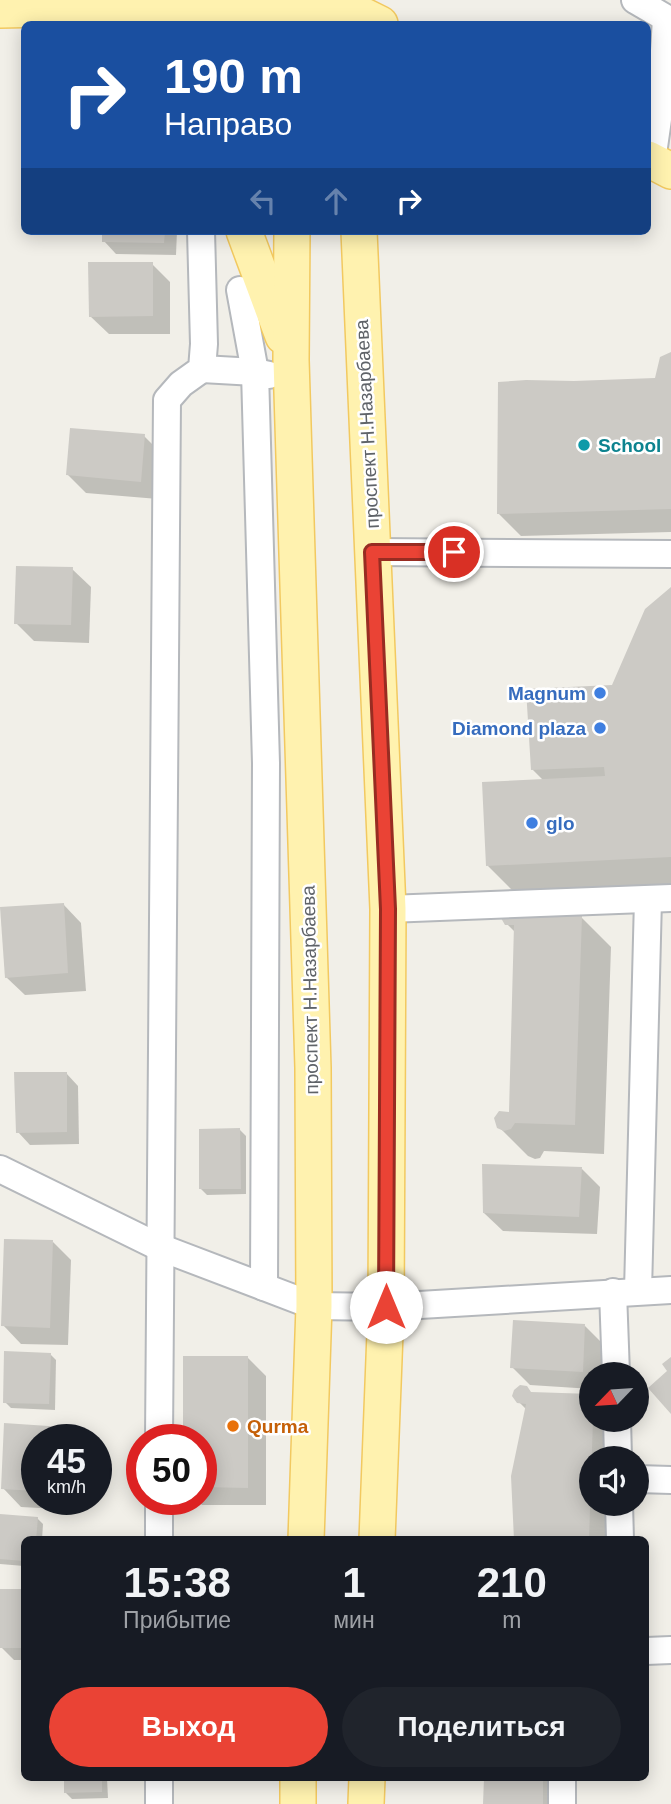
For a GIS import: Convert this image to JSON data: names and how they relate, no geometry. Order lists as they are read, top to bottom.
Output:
{
  "streets": {
    "main road": ["проспект Н.Назарбаева"]
  },
  "places": [
    "School",
    "Magnum",
    "Diamond plaza",
    "glo",
    "Qurma"
  ],
  "north": "bottom left",
  "page": {
    "turn": ["190 m", "Направо"],
    "speed": "45 km/h",
    "limit": "50",
    "eta": [
      "15:38",
      "Прибытие",
      "1",
      "мин",
      "210",
      "m"
    ],
    "buttons": ["Выход", "Поделиться"]
  }
}
